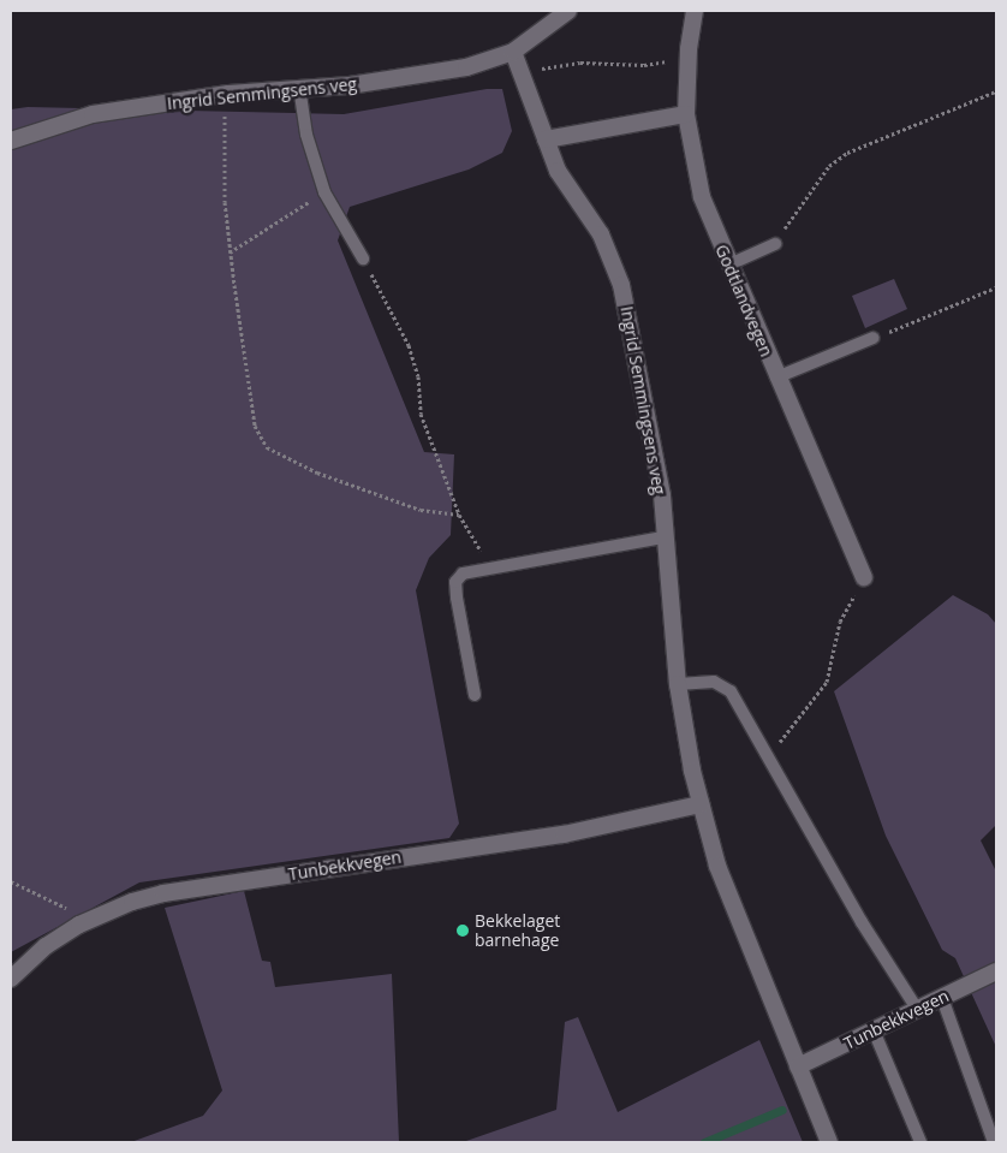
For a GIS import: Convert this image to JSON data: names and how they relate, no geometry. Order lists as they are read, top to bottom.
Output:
{
  "streets": {
    "street": ["Ingrid Semmingsens veg", "Godtlandvegen", "Tunbekkvegen"]
  },
  "places": ["Bekkelaget barnehage"]
}
